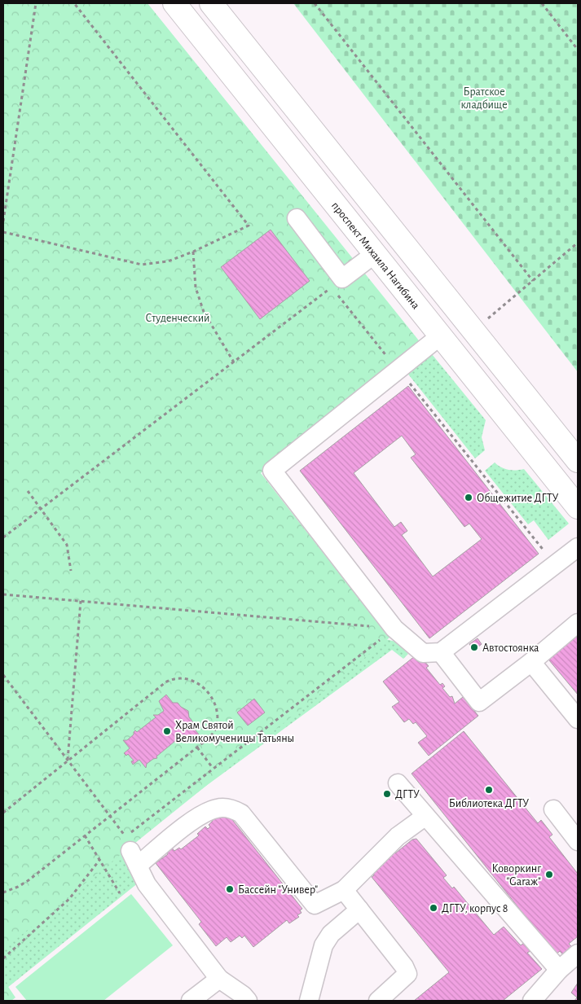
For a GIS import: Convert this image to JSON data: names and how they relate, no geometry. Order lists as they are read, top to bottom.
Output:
{
  "streets": {
    "main road": ["проспект Михаила Нагибина"]
  },
  "parks": ["Братское кладбище", "Студенческий"],
  "places": [
    "Общежитие ДГТУ",
    "Автостоянка",
    "Храм Святой Великомученицы Татьяны",
    "Библиотека ДГТУ",
    "ДГТУ",
    "Коворкинг \"Gаraж\"",
    "Бассейн \"Универ\"",
    "ДГТУ, корпус 8"
  ]
}
